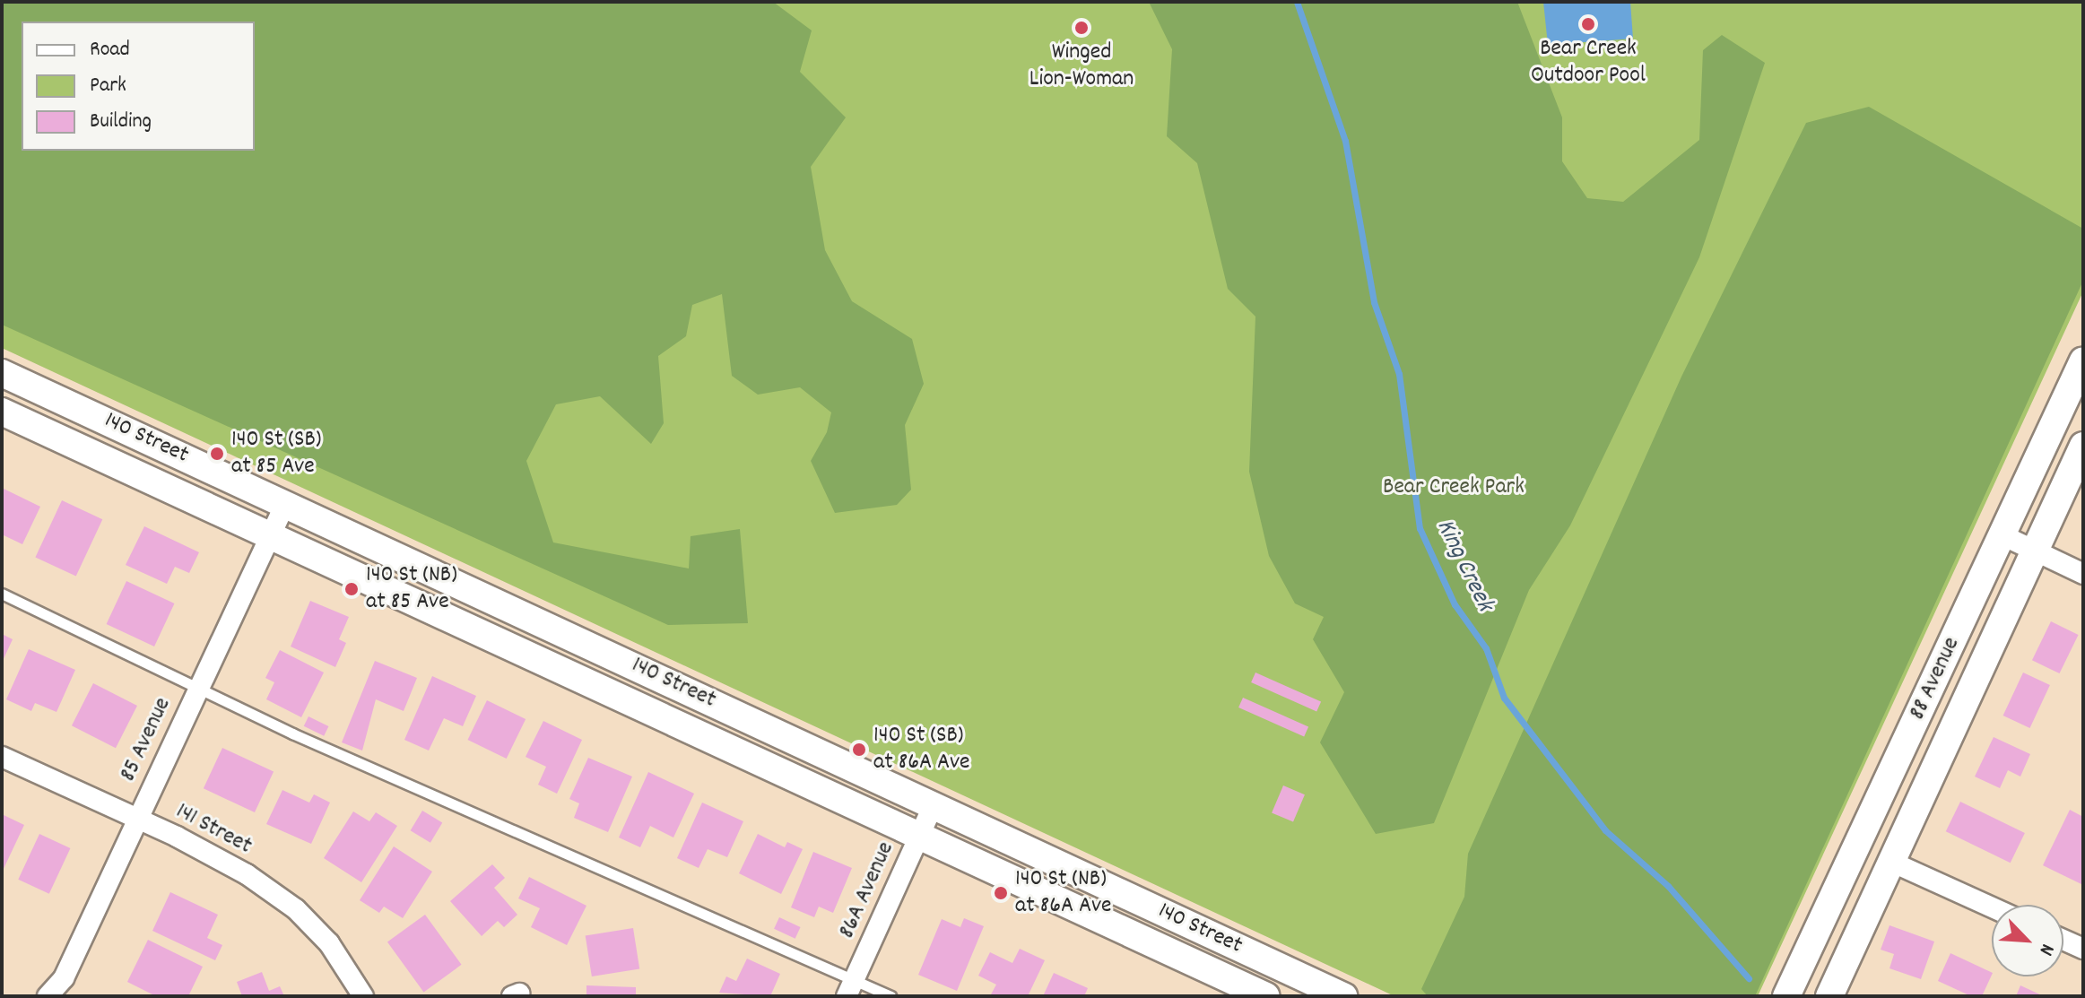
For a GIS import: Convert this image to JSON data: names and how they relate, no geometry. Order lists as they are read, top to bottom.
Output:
{
  "streets": {
    "main road": ["140 Street", "88 Avenue"],
    "street": ["85 Avenue", "141 Street", "86A Avenue"]
  },
  "crossings": [
    ["140 Street", "85 Avenue"],
    ["140 Street", "86A Avenue"],
    ["85 Avenue", "141 Street"]
  ],
  "water": ["King Creek"],
  "parks": ["Bear Creek Park"],
  "places": [
    "Bear Creek Outdoor Pool",
    "Winged Lion-Woman",
    "140 St (SB) at 85 Ave",
    "140 St (NB) at 85 Ave",
    "140 St (SB) at 86A Ave",
    "140 St (NB) at 86A Ave"
  ],
  "legend": ["Road", "Park", "Building"],
  "north": "bottom right"
}
